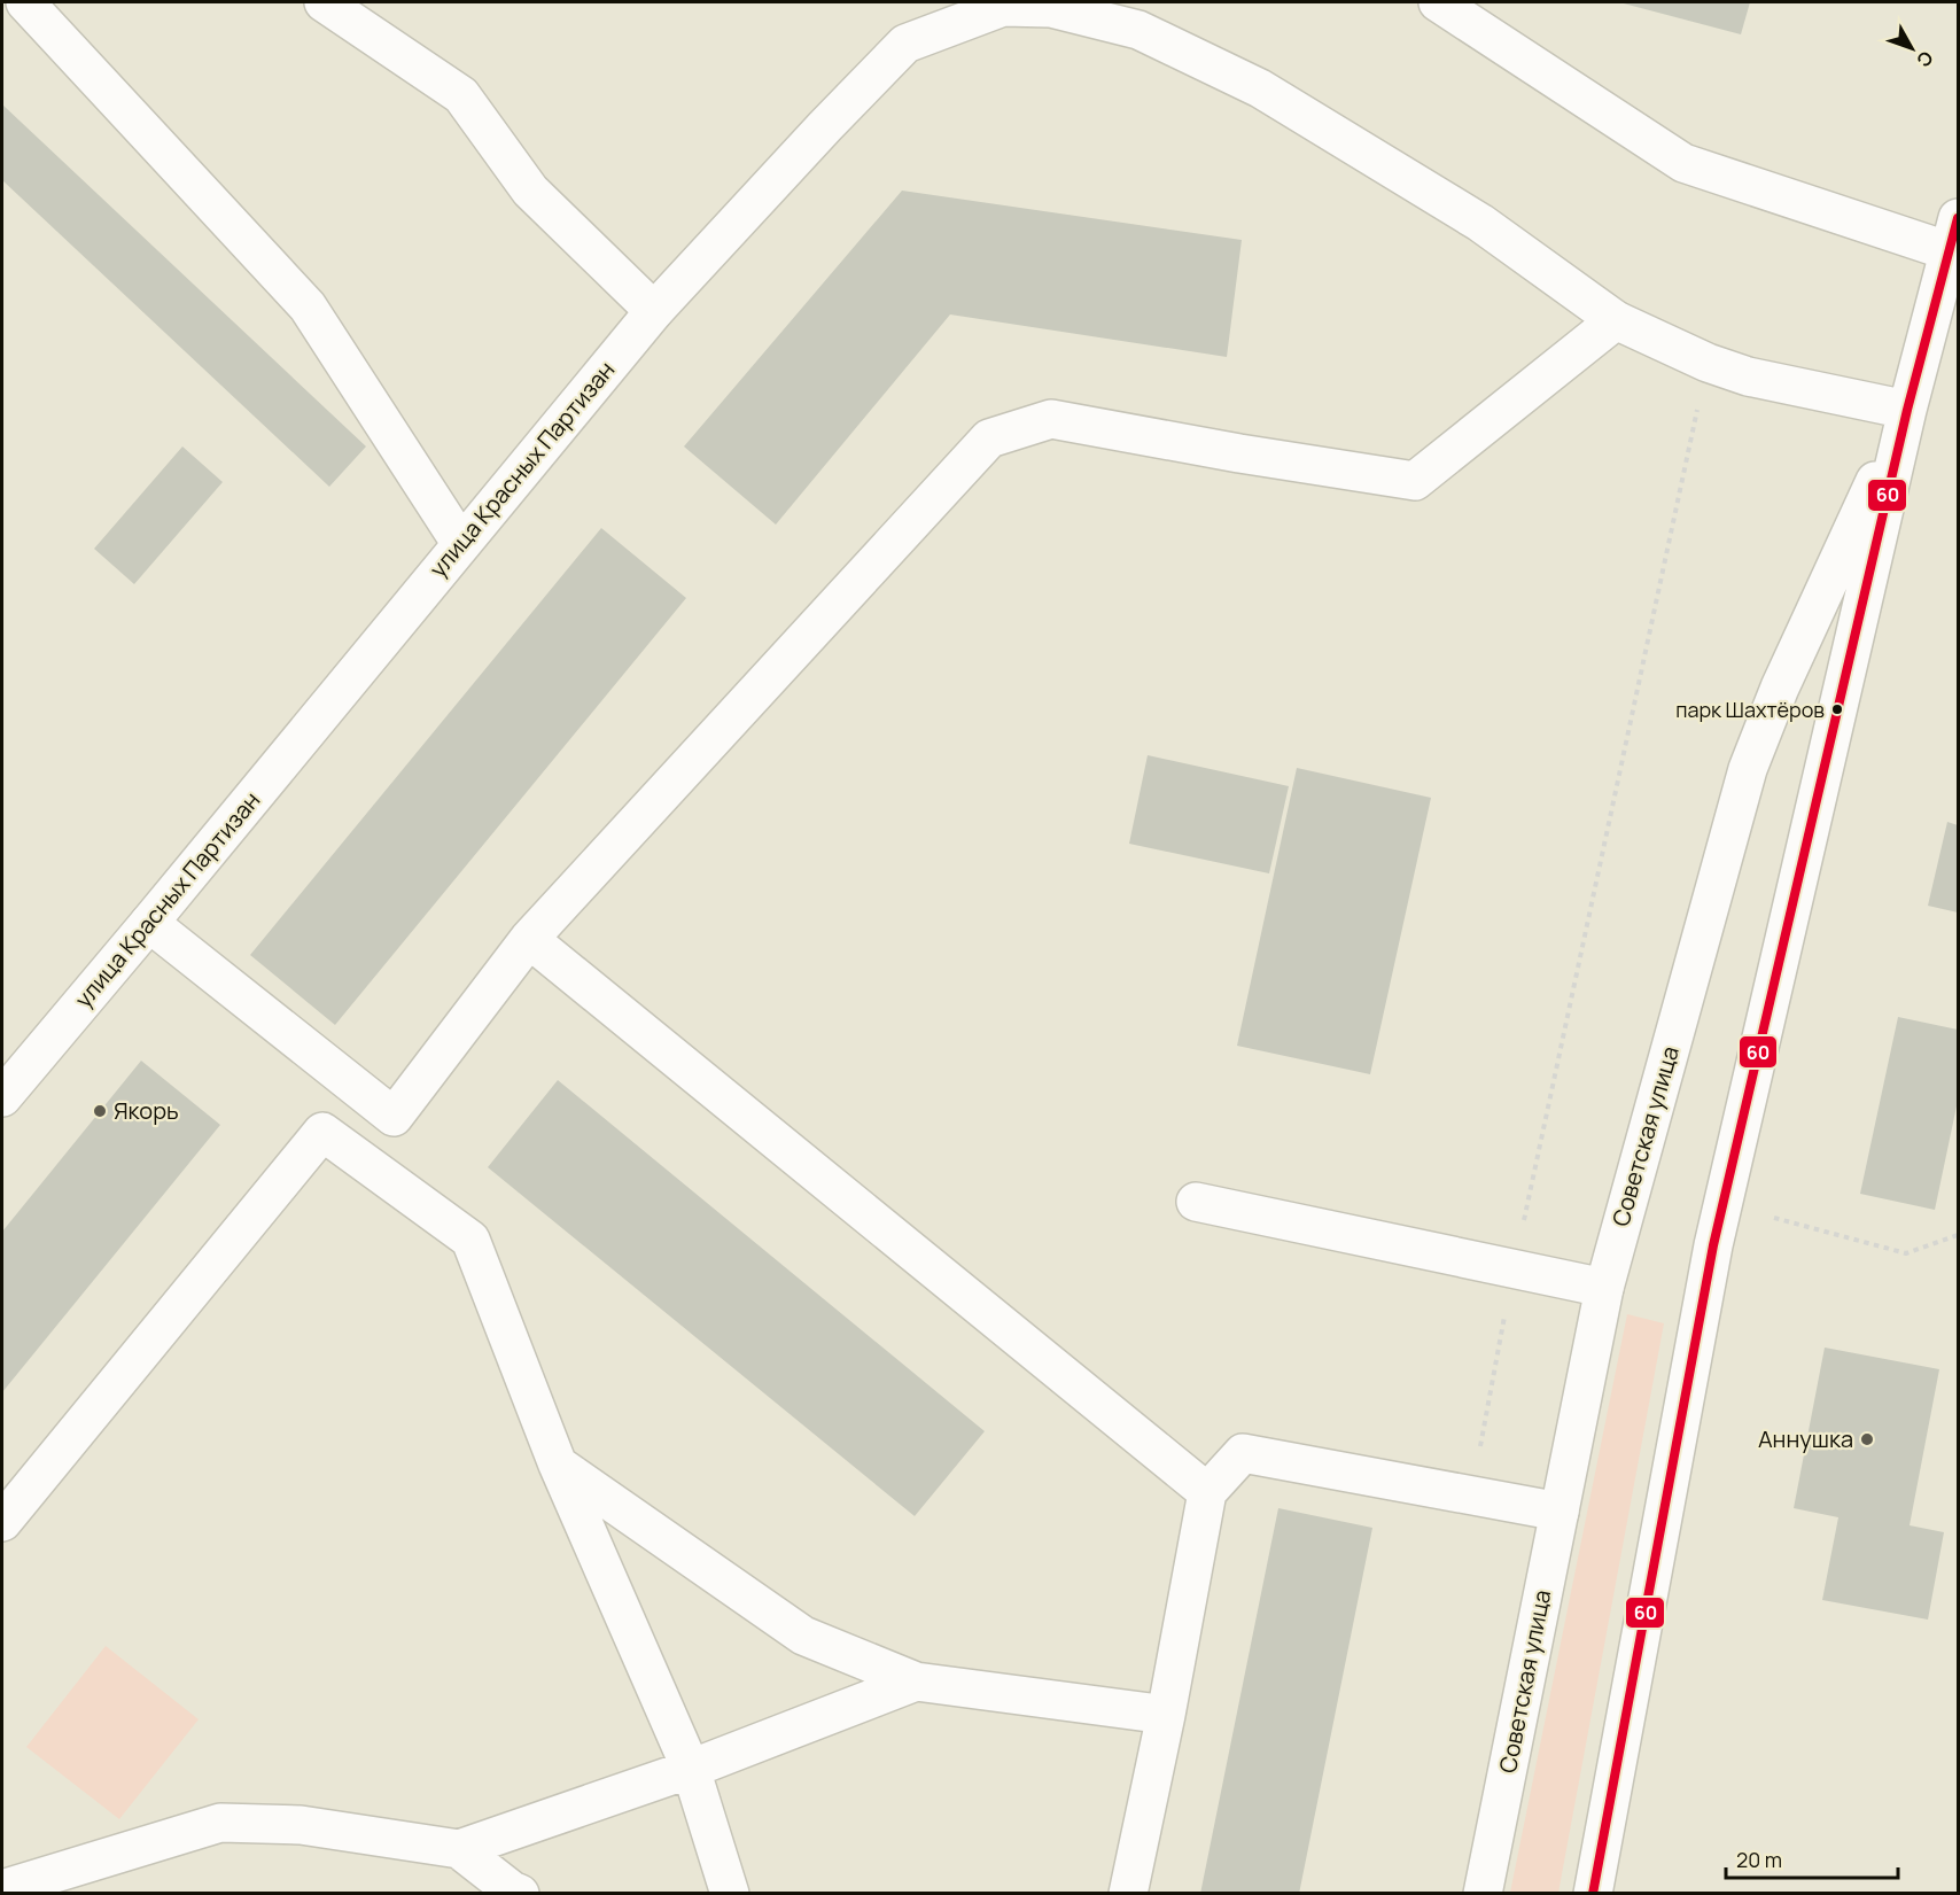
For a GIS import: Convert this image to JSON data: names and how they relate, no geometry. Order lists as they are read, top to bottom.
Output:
{
  "streets": {
    "main road": ["улица Красных Партизан", "Советская улица"]
  },
  "crossings": [
    ["улица Красных Партизан", "Советская улица"]
  ],
  "places": ["парк Шахтёров", "Якорь", "Аннушка"],
  "lines": ["transit line 60"],
  "scale_bar": "20 m",
  "north": "bottom right"
}
